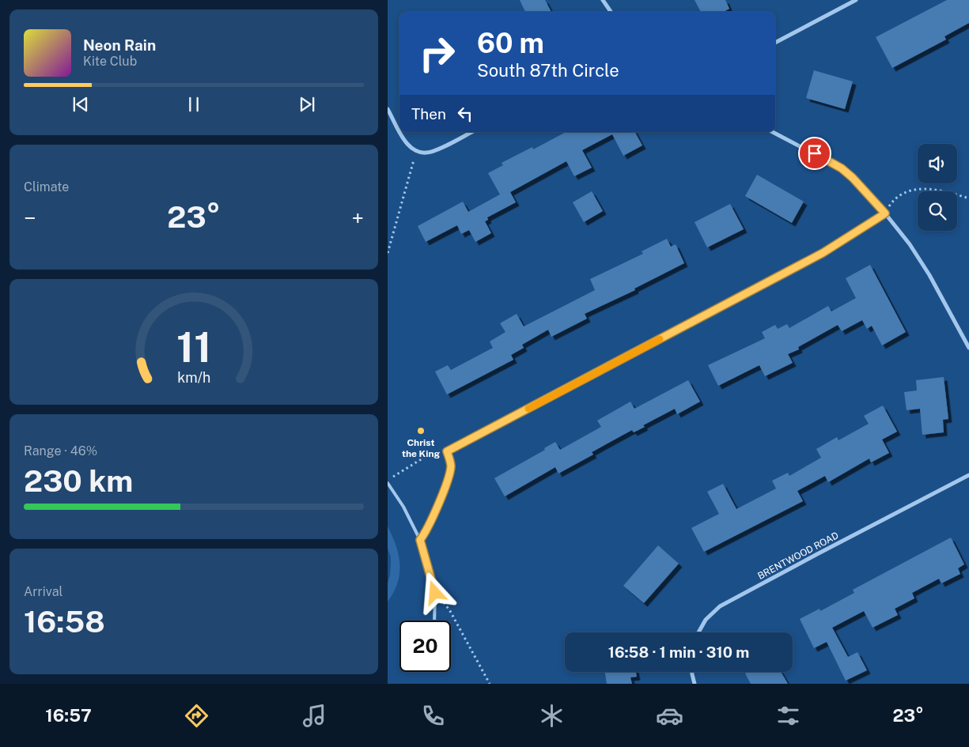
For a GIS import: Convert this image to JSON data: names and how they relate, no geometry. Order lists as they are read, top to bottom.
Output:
{
  "streets": {
    "street": ["BRENTWOOD ROAD"]
  },
  "places": ["Christ the King"],
  "page": {
    "turn": ["60 m", "South 87th Circle"],
    "song": ["Neon Rain", "Kite Club"],
    "then": "Then",
    "tile": [
      "Climate",
      ["Range · 46%", "230 km"],
      ["Arrival", "16:58"]
    ],
    "heat": ["−", "23°", "+"],
    "limit": "20",
    "trip": "16:58 · 1 min · 310 m",
    "tabs": ["16:57", "23°"],
    "gauge": ["11", "km/h"]
  }
}
